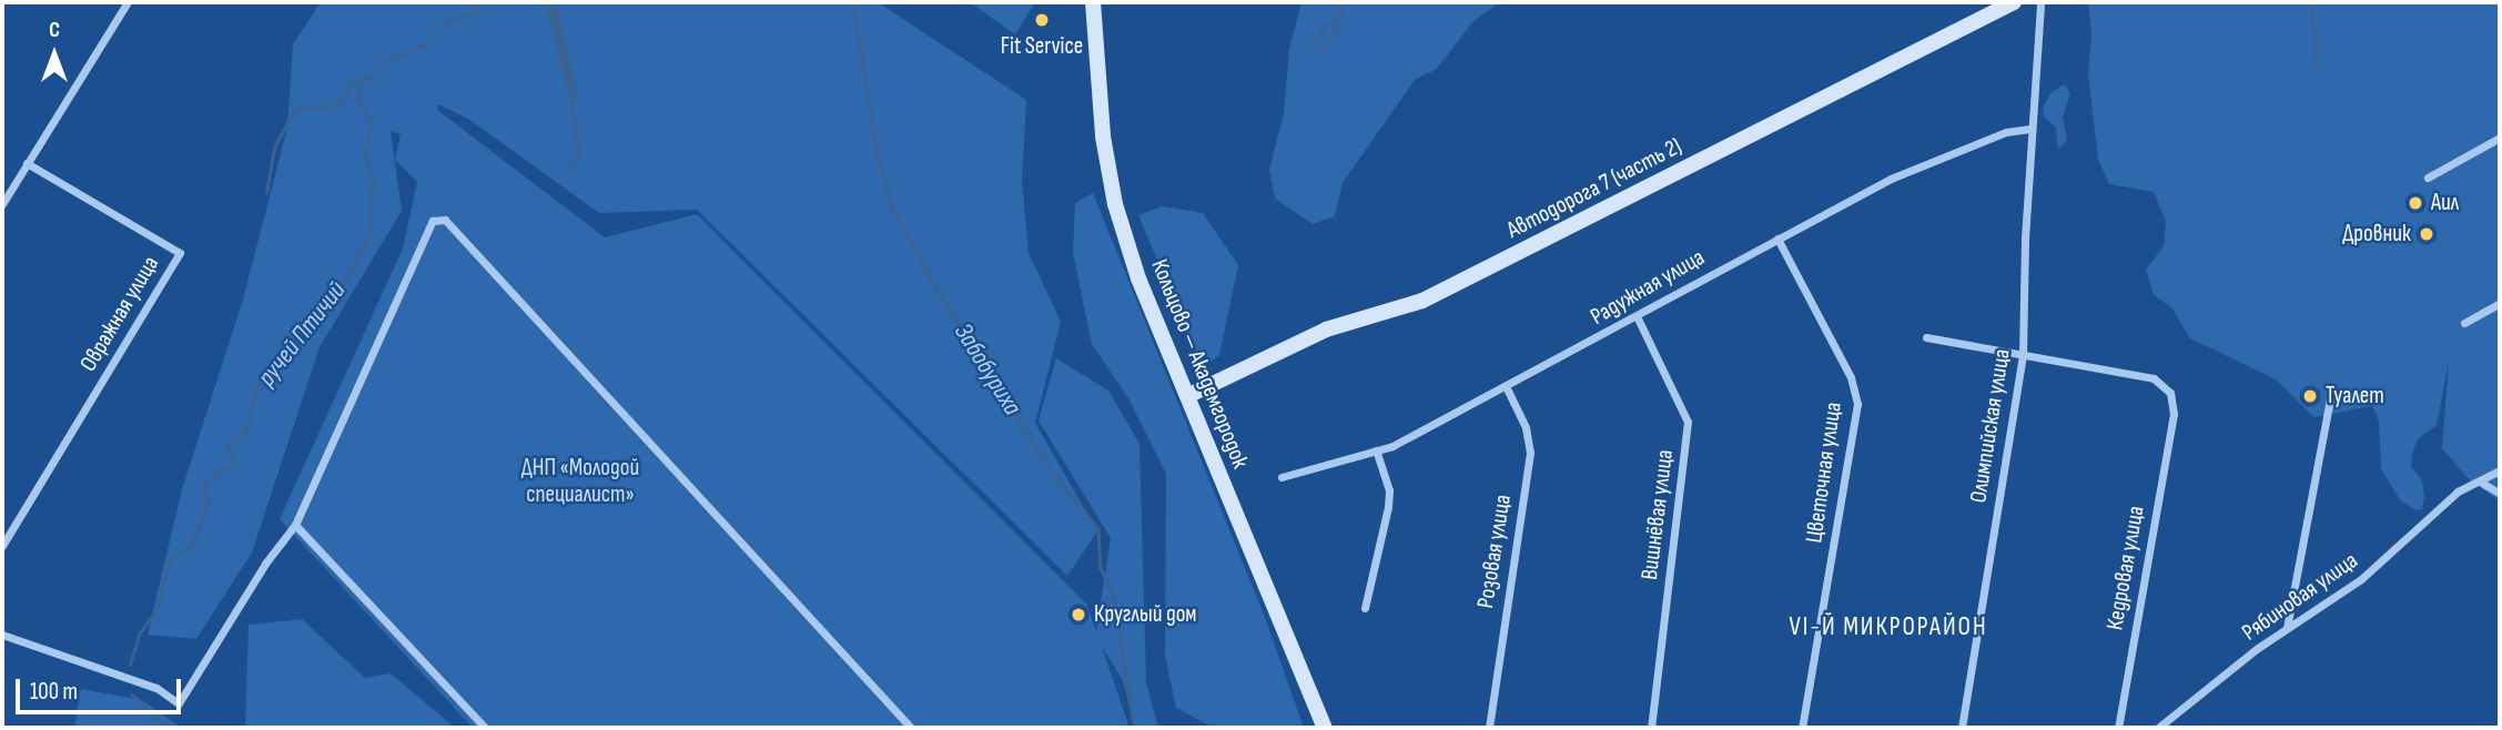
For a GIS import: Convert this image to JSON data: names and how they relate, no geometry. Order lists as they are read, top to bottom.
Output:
{
  "streets": {
    "street": [
      "Автодорога 7 (часть 2)",
      "Радужная улица",
      "Овражная улица",
      "Кольцово — Академгородок",
      "Олимпийская улица",
      "Цветочная улица",
      "Вишнёвая улица",
      "Розовая улица",
      "Кедровая улица",
      "Рябиновая улица"
    ]
  },
  "crossings": [
    ["Автодорога 7 (часть 2)", "Кольцово — Академгородок"],
    ["Радужная улица", "Олимпийская улица"],
    ["Радужная улица", "Цветочная улица"],
    ["Радужная улица", "Вишнёвая улица"],
    ["Радужная улица", "Розовая улица"],
    ["Олимпийская улица", "Кедровая улица"]
  ],
  "districts": ["VI-Й МИКРОРАЙОН"],
  "water": ["ручей Птичий", "Забобуриха"],
  "parks": ["ДНП «Молодой специалист»"],
  "places": [
    "Fit Service",
    "Аил",
    "Дровник",
    "Туалет",
    "Круглый дом"
  ],
  "scale_bar": "100 m",
  "north": "top"
}
